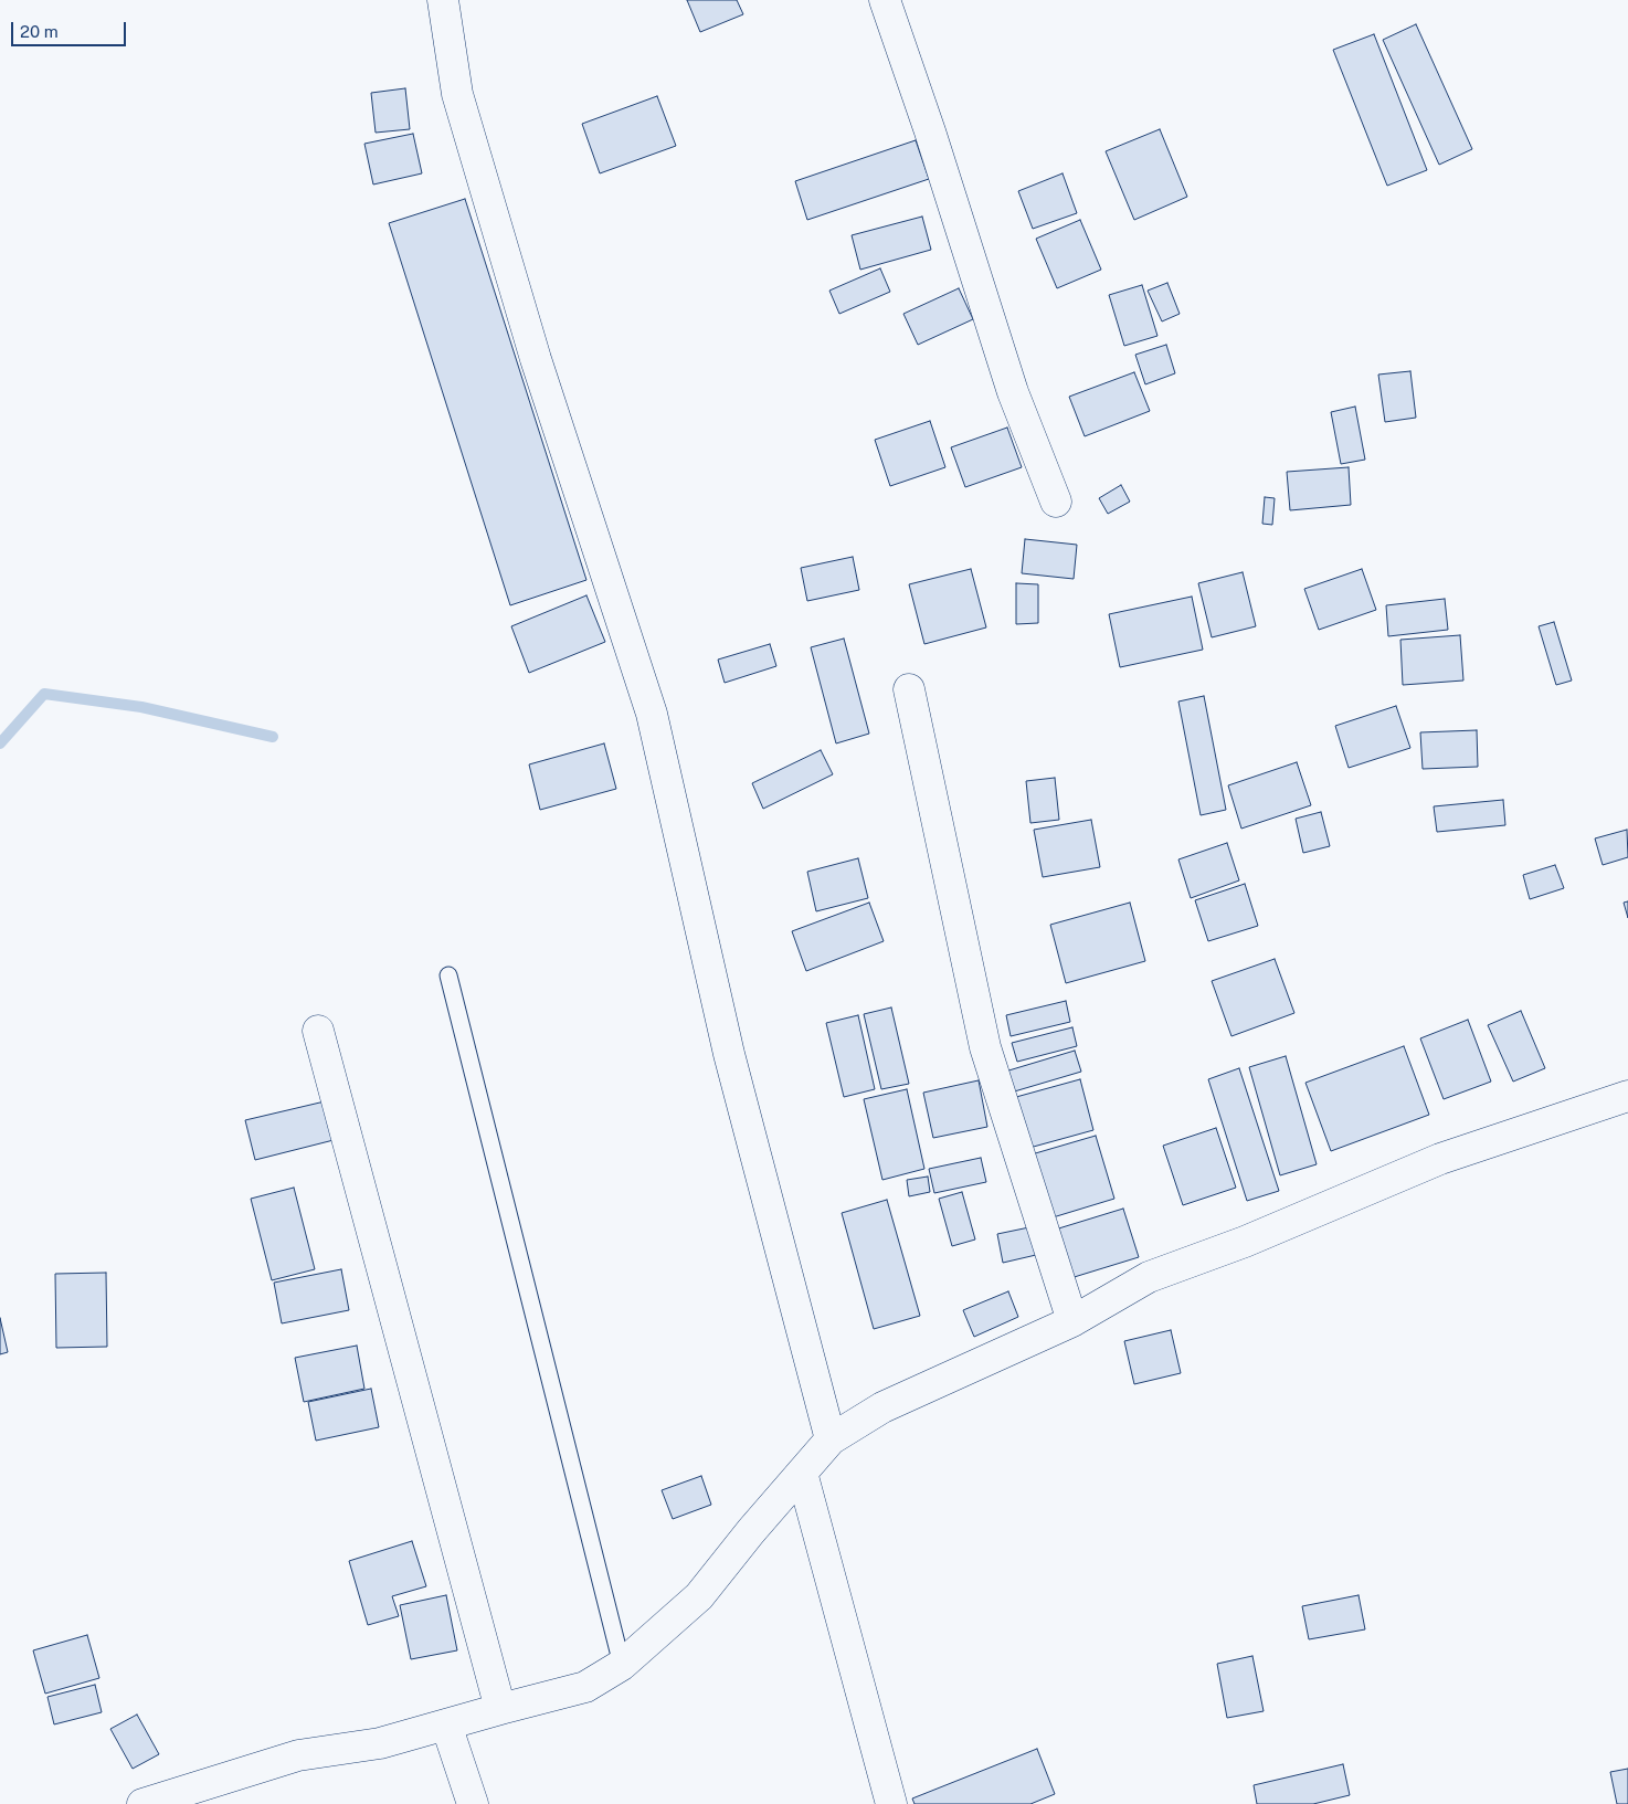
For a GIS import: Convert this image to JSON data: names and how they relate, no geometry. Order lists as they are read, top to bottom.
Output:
{
  "scale_bar": "20 m"
}
